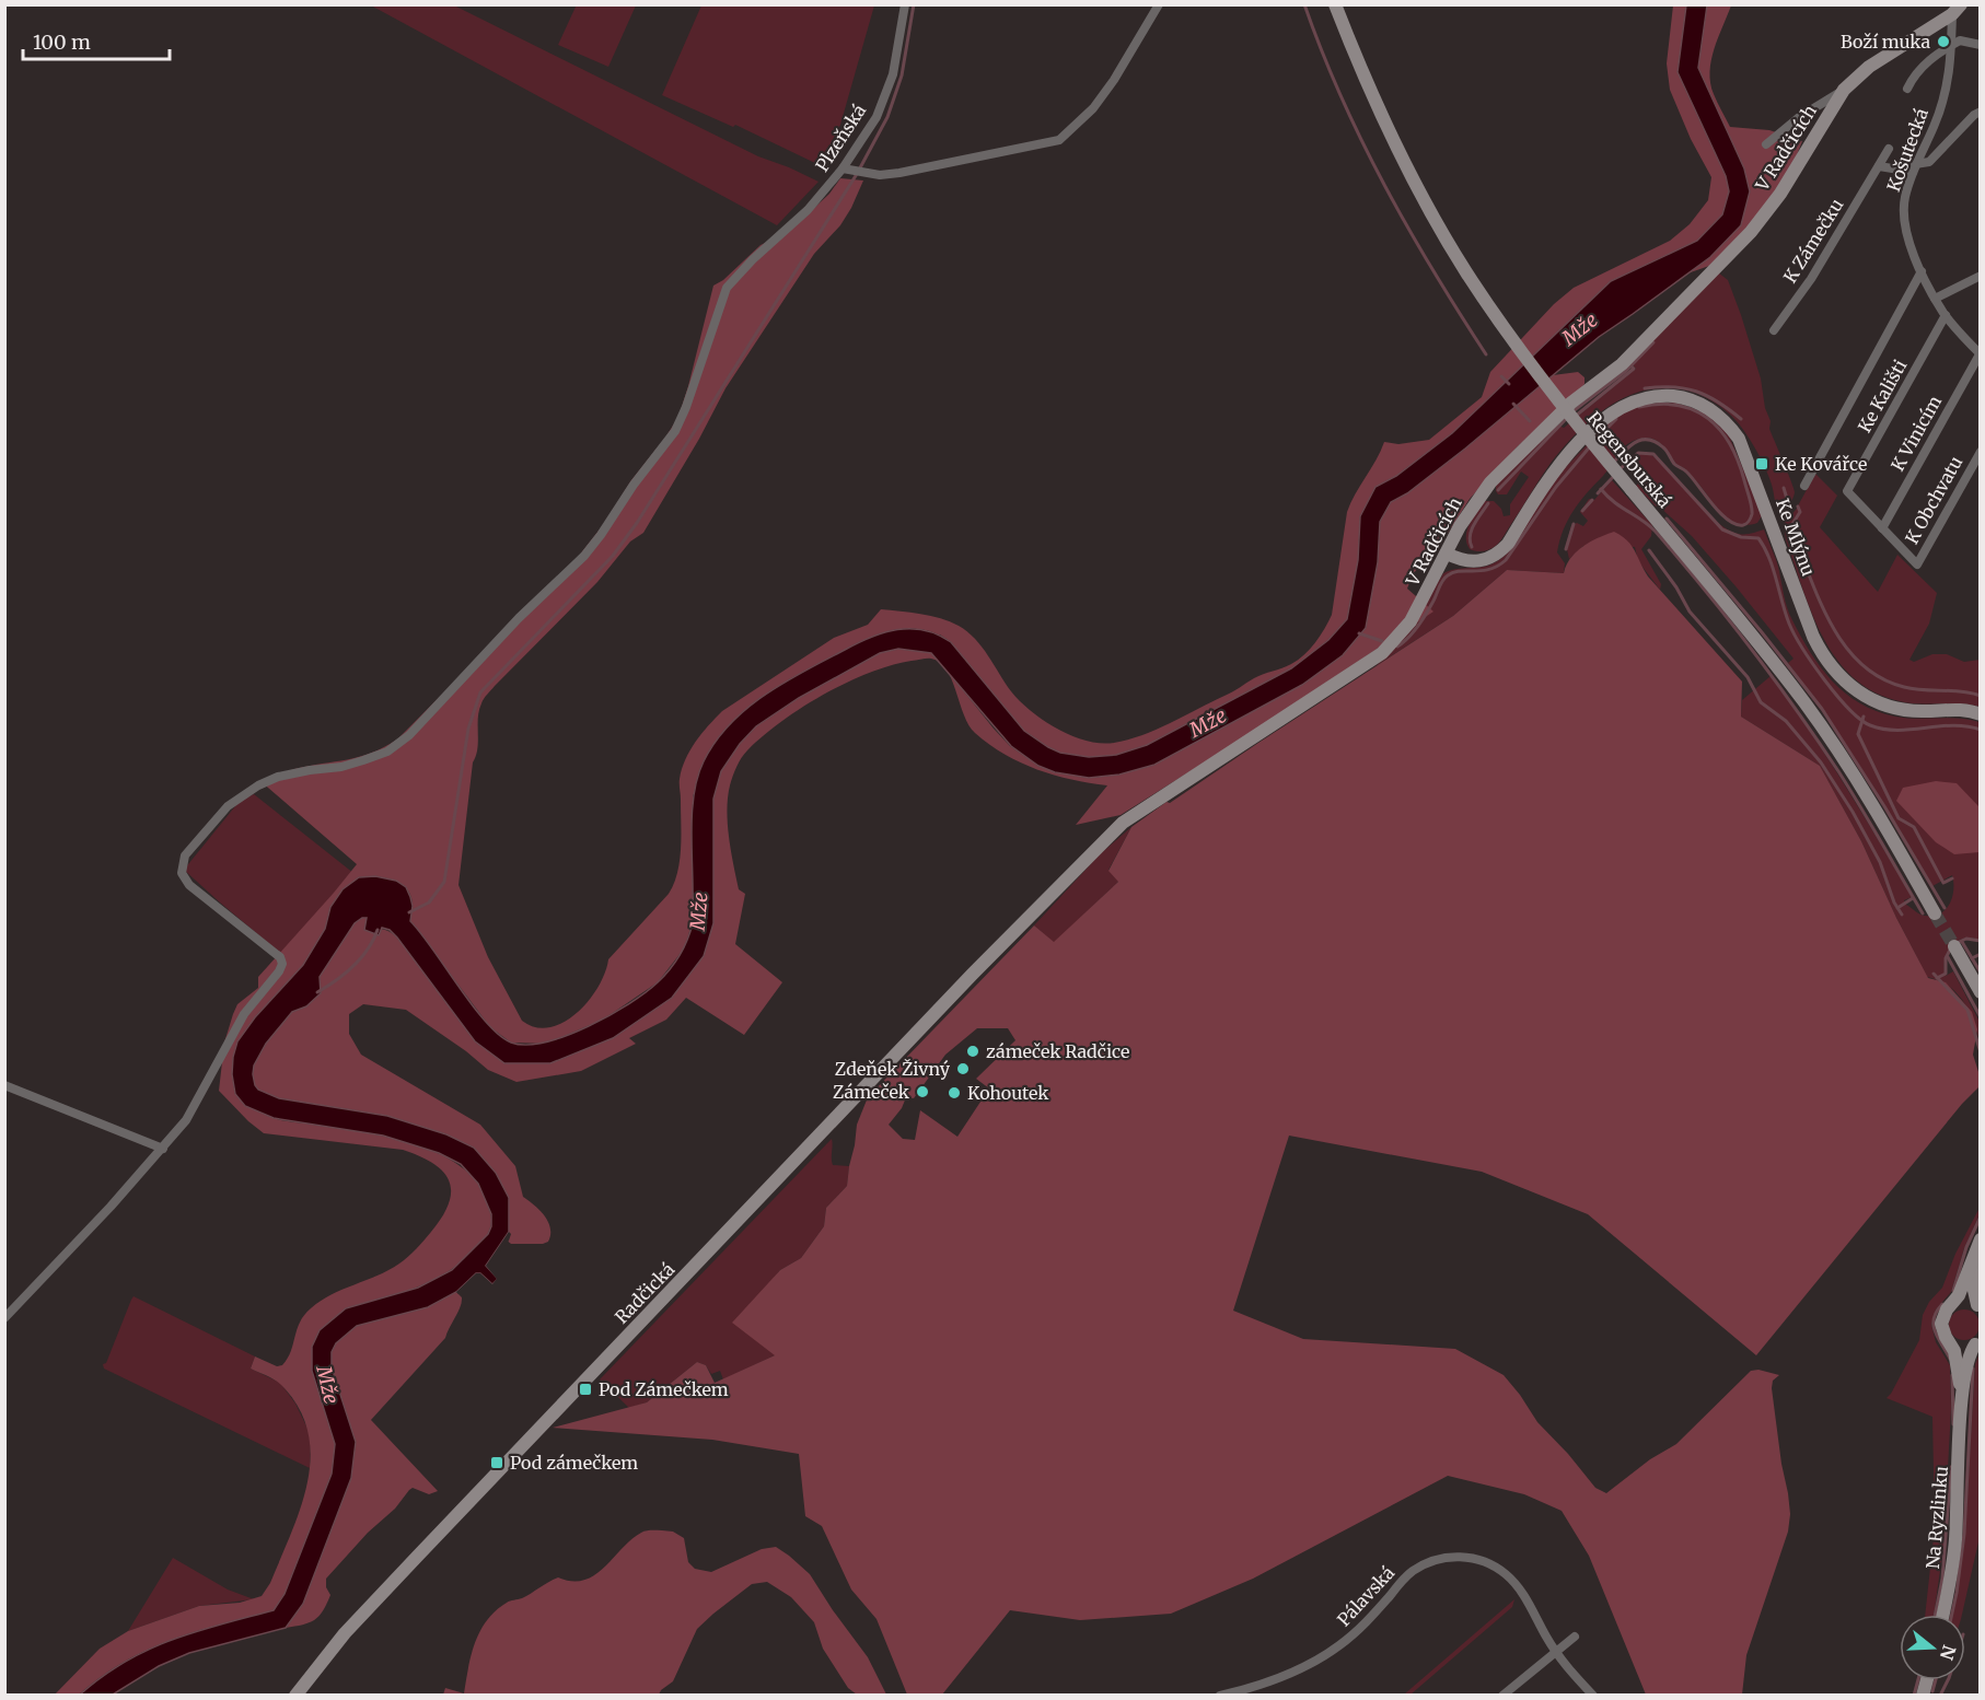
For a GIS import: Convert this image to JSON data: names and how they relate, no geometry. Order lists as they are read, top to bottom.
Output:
{
  "streets": {
    "street": [
      "Plzeňská",
      "V Radčicích",
      "Košutecká",
      "K Zámečku",
      "Ke Kališti",
      "K Vinicím",
      "Regensburská",
      "K Obchvatu",
      "Ke Mlýnu",
      "Radčická",
      "Na Ryzlinku",
      "Pálavská"
    ]
  },
  "crossings": [
    ["V Radčicích", "Košutecká"],
    ["V Radčicích", "Ke Mlýnu"],
    ["V Radčicích", "Radčická"],
    ["Košutecká", "Ke Kališti"],
    ["Košutecká", "K Vinicím"],
    ["Ke Kališti", "K Vinicím"],
    ["Ke Kališti", "K Obchvatu"],
    ["K Vinicím", "K Obchvatu"]
  ],
  "water": ["Mže"],
  "places": {
    "other": [
      "Boží muka",
      "zámeček Radčice",
      "Zdeňek Živný",
      "Zámeček",
      "Kohoutek"
    ],
    "transit": ["Ke Kovářce", "Pod Zámečkem", "Pod zámečkem"]
  },
  "scale_bar": "100 m",
  "north": "right"
}
